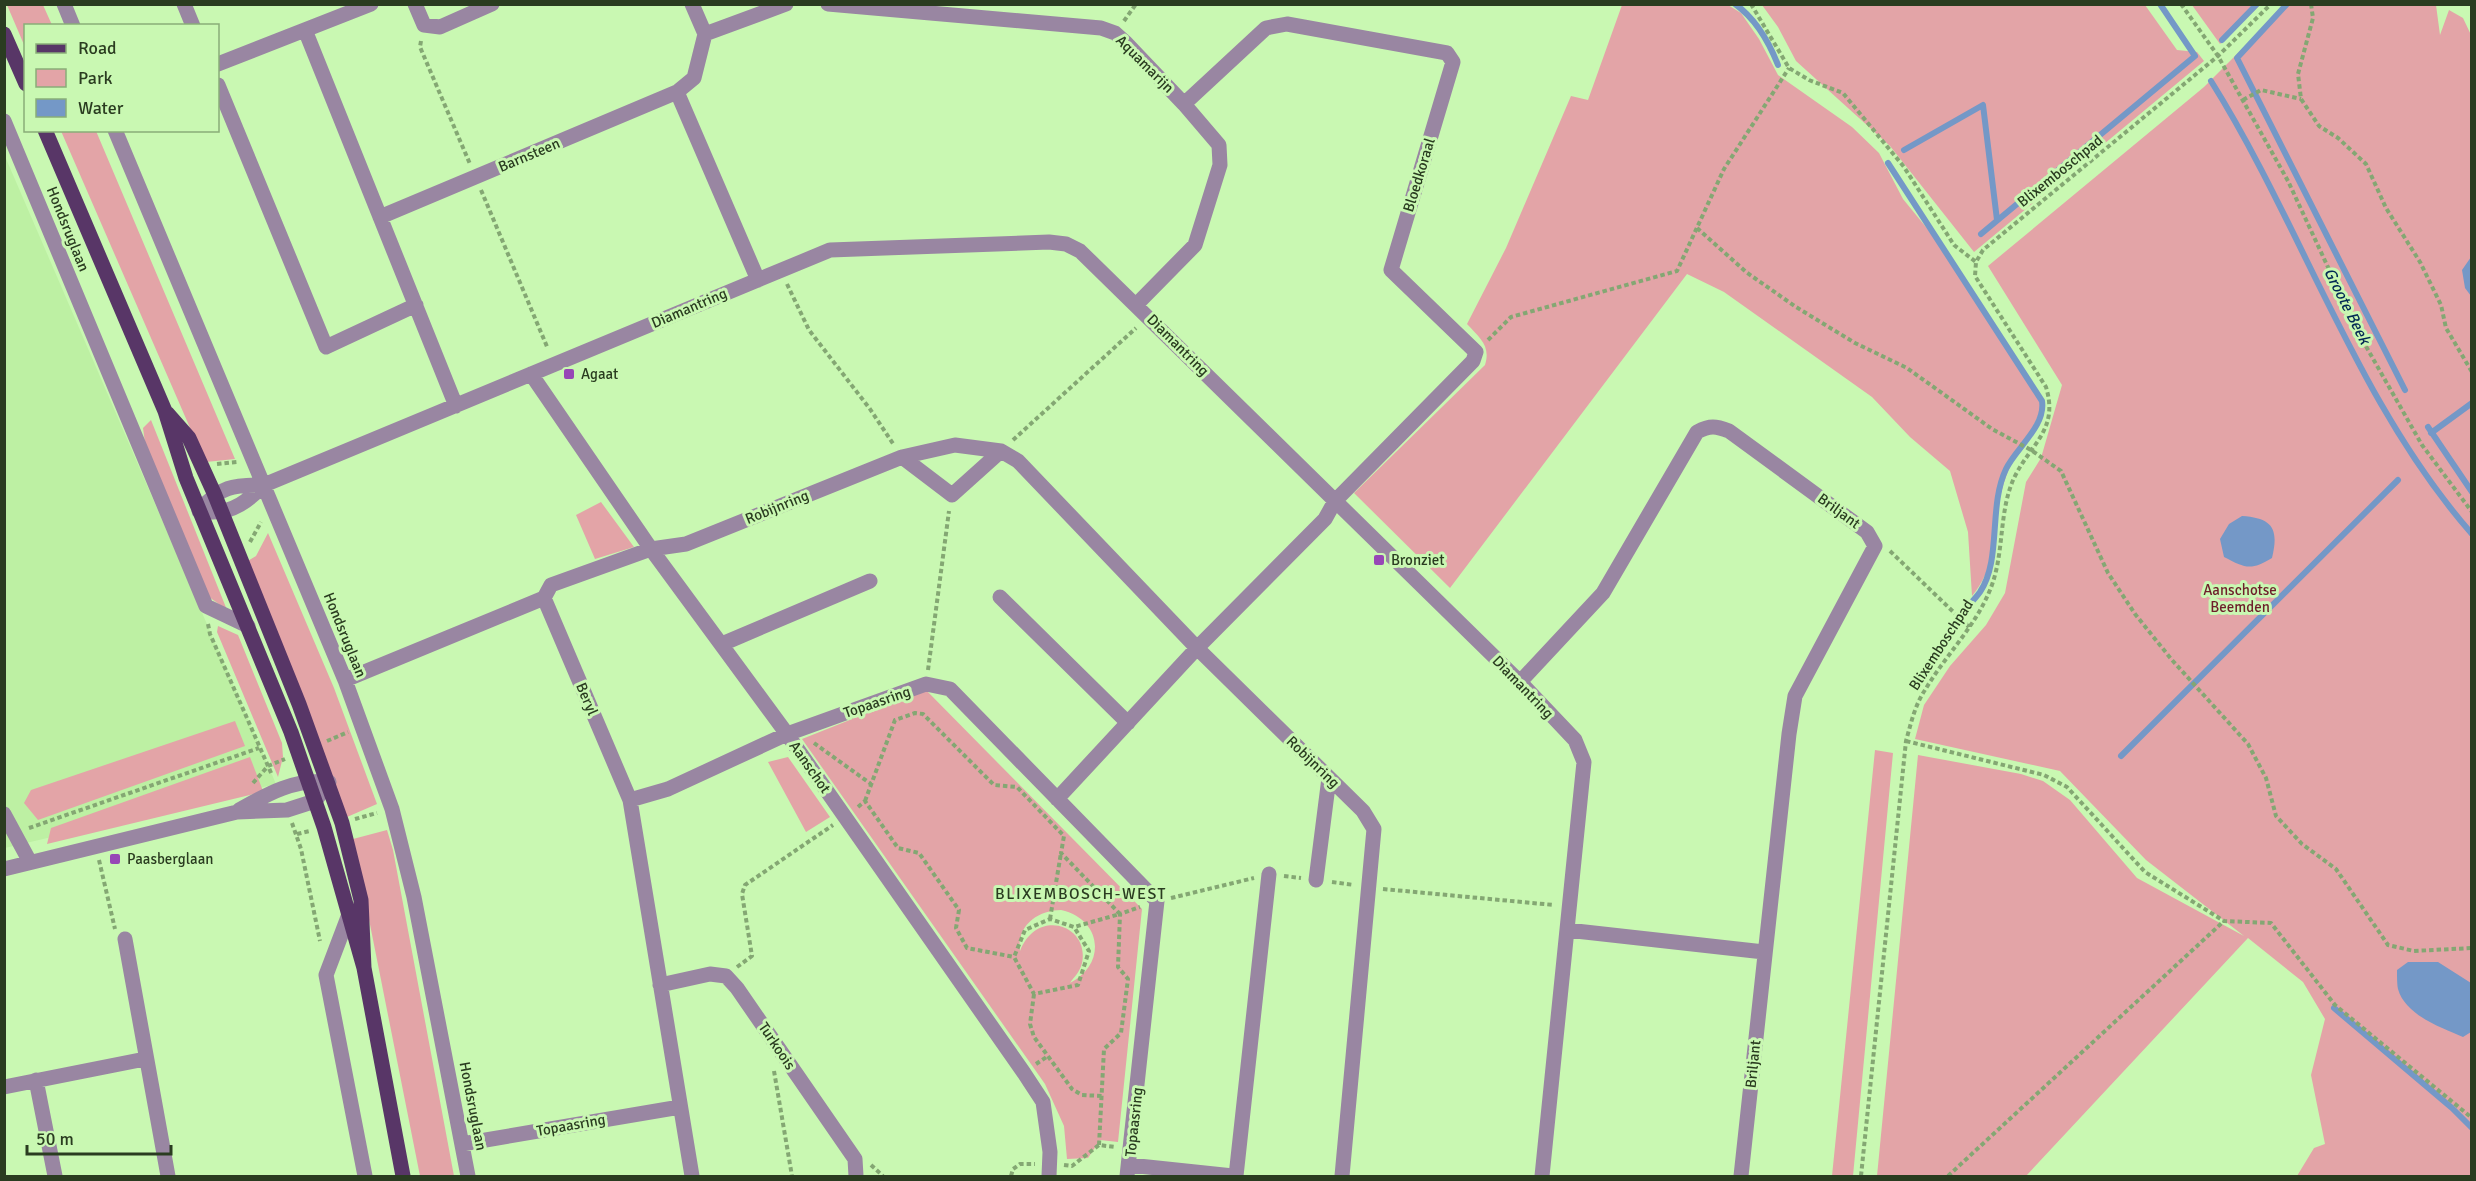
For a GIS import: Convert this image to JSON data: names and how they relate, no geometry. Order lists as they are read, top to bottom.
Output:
{
  "streets": {
    "main road": ["Hondsruglaan"],
    "street": [
      "Aquamarijn",
      "Barnsteen",
      "Bloedkoraal",
      "Diamantring",
      "Robijnring",
      "Briljant",
      "Beryl",
      "Topaasring",
      "Aanschot",
      "Turkoois"
    ],
    "path": ["Blixemboschpad"]
  },
  "crossings": [
    ["Aquamarijn", "Bloedkoraal"],
    ["Aquamarijn", "Diamantring"],
    ["Hondsruglaan", "Diamantring"],
    ["Hondsruglaan", "Topaasring"],
    ["Diamantring", "Briljant"],
    ["Diamantring", "Aanschot"],
    ["Robijnring", "Aanschot"],
    ["Beryl", "Topaasring"],
    ["Topaasring", "Aanschot"]
  ],
  "districts": ["BLIXEMBOSCH-WEST"],
  "water": ["Groote Beek"],
  "parks": ["Aanschotse Beemden"],
  "places": {
    "transit": ["Agaat", "Bronziet", "Paasberglaan"]
  },
  "legend": ["Road", "Park", "Water"],
  "scale_bar": "50 m"
}
